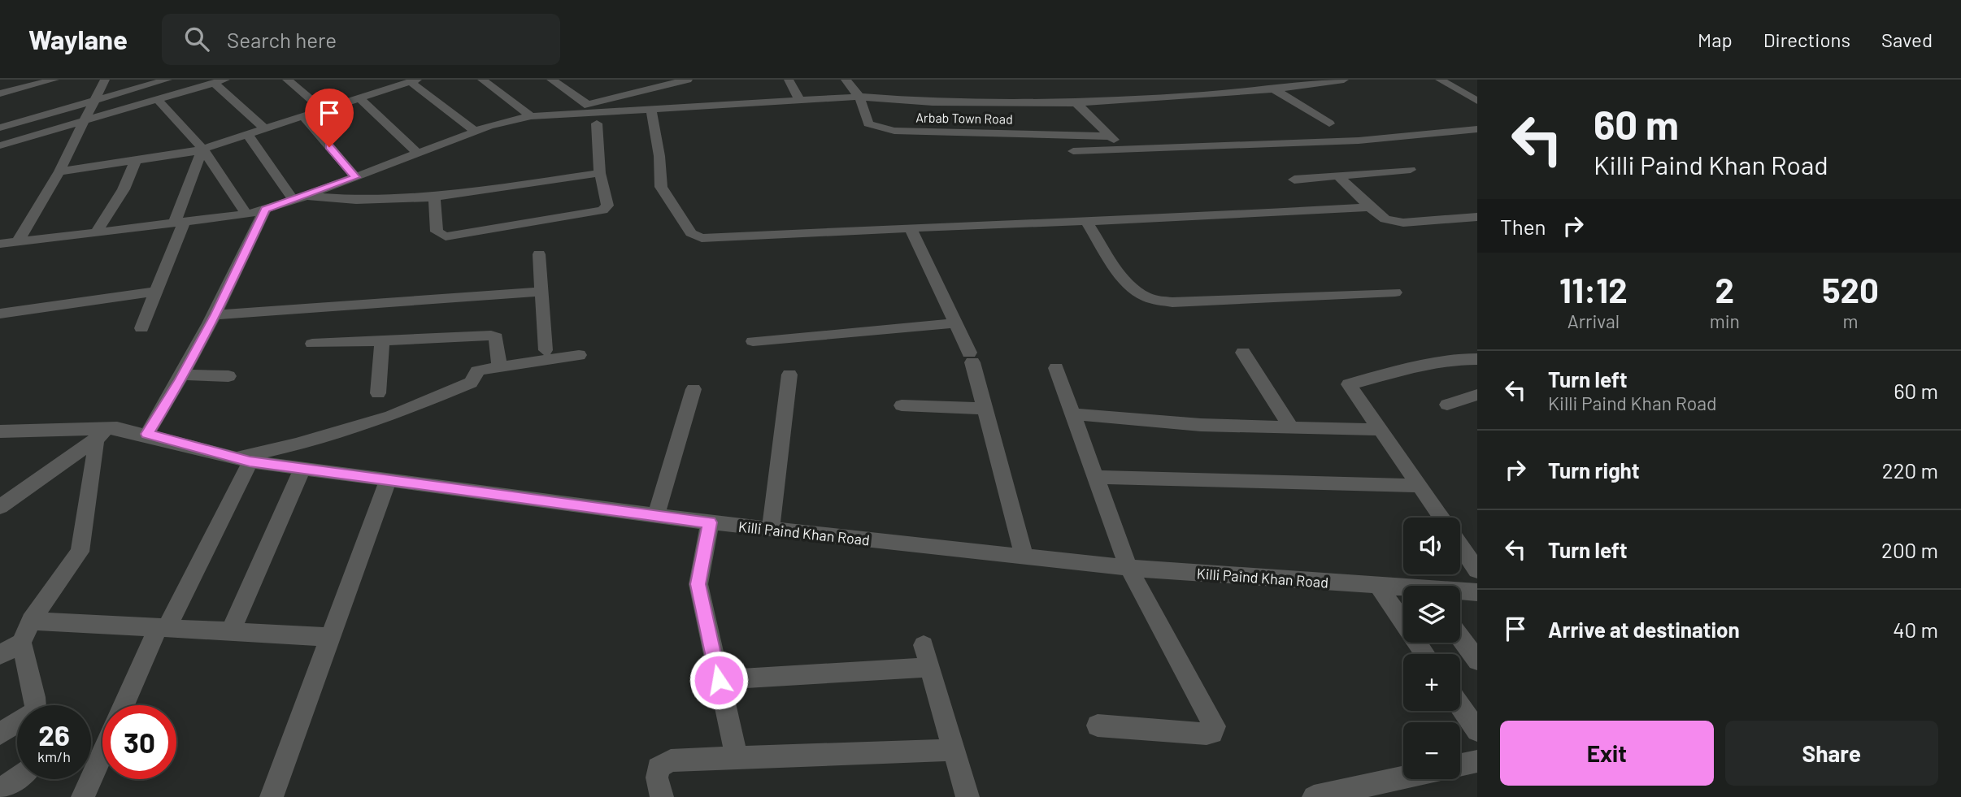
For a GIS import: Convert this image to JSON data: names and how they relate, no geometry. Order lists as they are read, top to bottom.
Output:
{
  "streets": {
    "street": ["Arbab Town Road", "Killi Paind Khan Road"]
  },
  "page": {
    "header": "Waylane",
    "search": "Search here",
    "nav": ["Map", "Directions", "Saved"],
    "turn": ["60 m", "Killi Paind Khan Road"],
    "then": "Then",
    "eta": [
      "11:12",
      "Arrival",
      "2",
      "min",
      "520",
      "m"
    ],
    "list": [
      {
        "name": "Turn left",
        "note": "Killi Paind Khan Road",
        "value": "60 m"
      },
      {
        "name": "Turn right",
        "value": "220 m"
      },
      {
        "name": "Turn left",
        "value": "200 m"
      },
      {
        "name": "Arrive at destination",
        "value": "40 m"
      }
    ],
    "map_buttons": ["+", "−"],
    "speed": "26 km/h",
    "limit": "30",
    "buttons": ["Exit", "Share"]
  }
}
